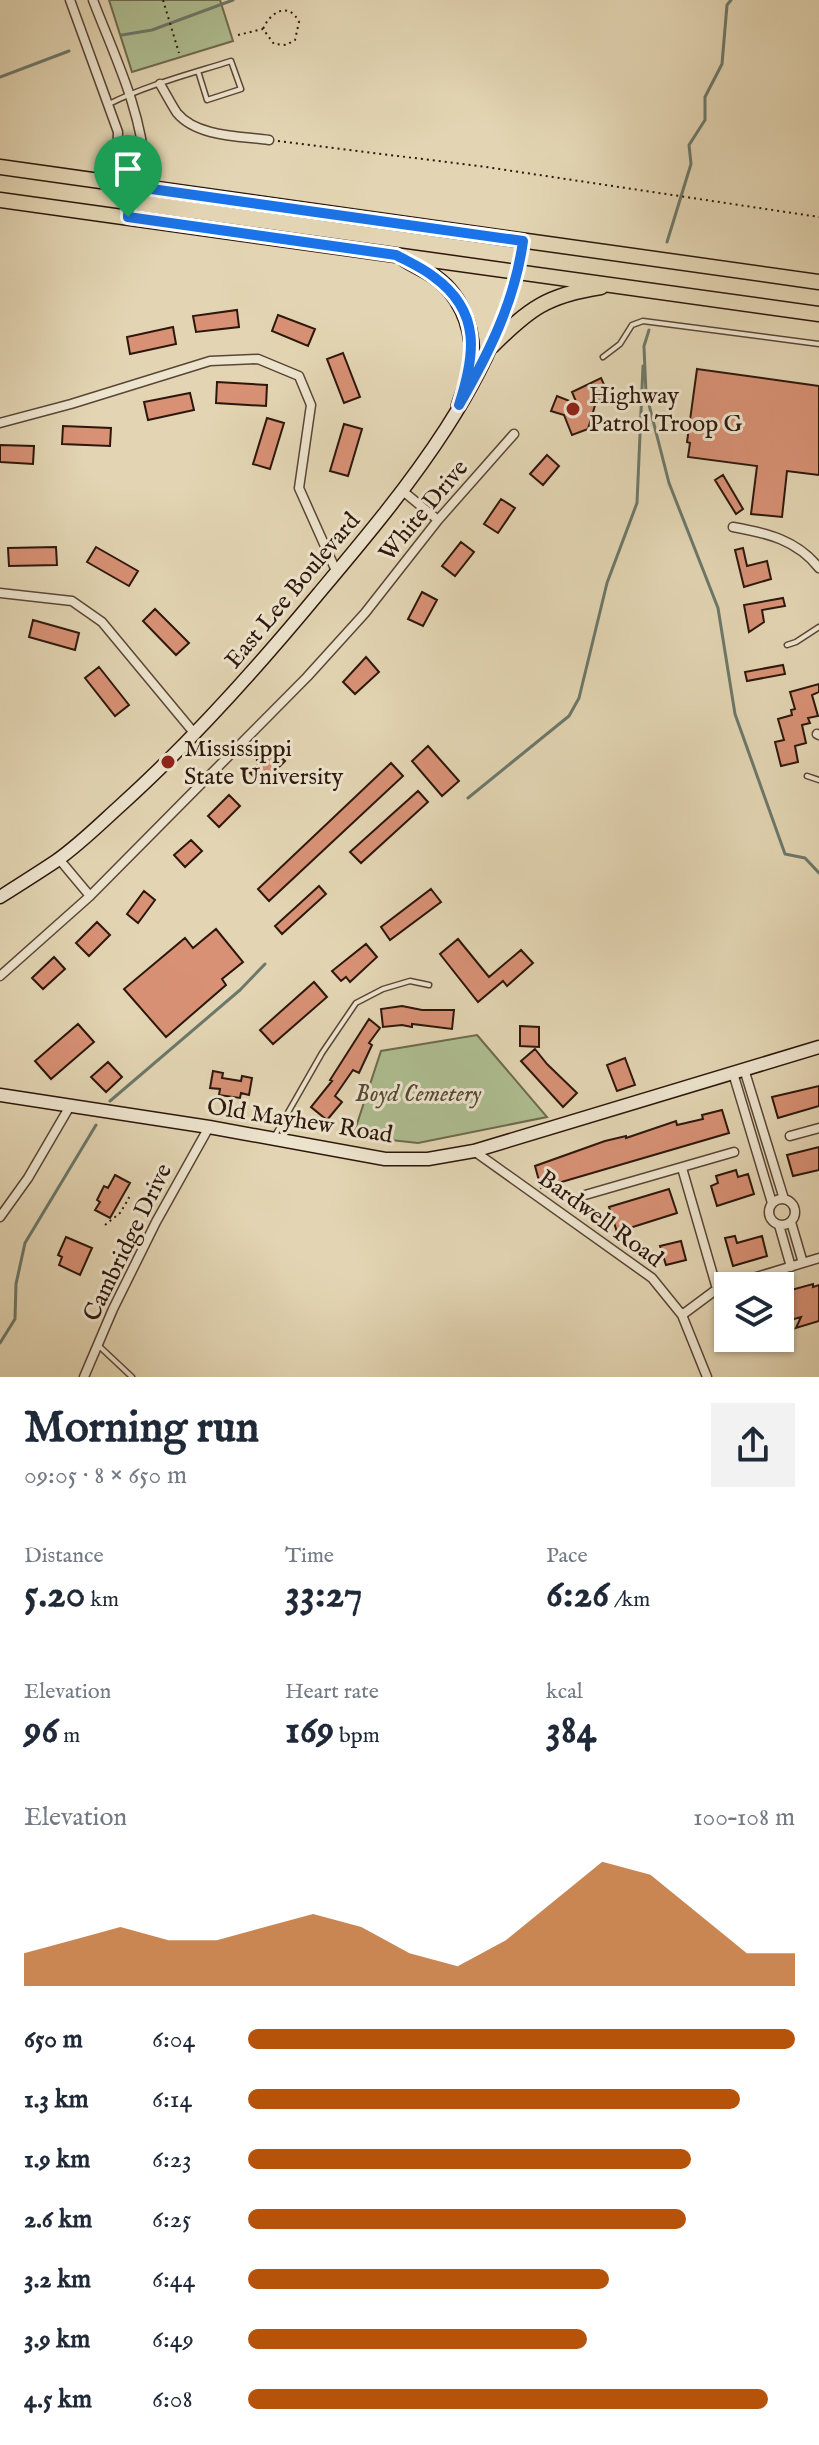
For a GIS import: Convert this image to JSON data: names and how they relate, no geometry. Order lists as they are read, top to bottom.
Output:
{
  "streets": {
    "street": [
      "White Drive",
      "East Lee Boulevard",
      "Old Mayhew Road",
      "Bardwell Road",
      "Cambridge Drive"
    ]
  },
  "crossings": [
    ["Old Mayhew Road", "Bardwell Road"],
    ["Old Mayhew Road", "Cambridge Drive"]
  ],
  "parks": ["Boyd Cemetery"],
  "places": ["Highway Patrol Troop G", "Mississippi State University"],
  "page": {
    "heading": ["Morning run", "09:05 · 8 × 650 m"],
    "stats": [
      ["Distance", "5.20 km"],
      ["Time", "33:27"],
      ["Pace", "6:26 /km"],
      ["Elevation", "96 m"],
      ["Heart rate", "169 bpm"],
      ["kcal", "384"]
    ],
    "chart": ["Elevation", "100–108 m"],
    "list": [
      {
        "name": "650 m",
        "note": "6:04"
      },
      {
        "name": "1.3 km",
        "note": "6:14"
      },
      {
        "name": "1.9 km",
        "note": "6:23"
      },
      {
        "name": "2.6 km",
        "note": "6:25"
      },
      {
        "name": "3.2 km",
        "note": "6:44"
      },
      {
        "name": "3.9 km",
        "note": "6:49"
      },
      {
        "name": "4.5 km",
        "note": "6:08"
      }
    ]
  }
}
